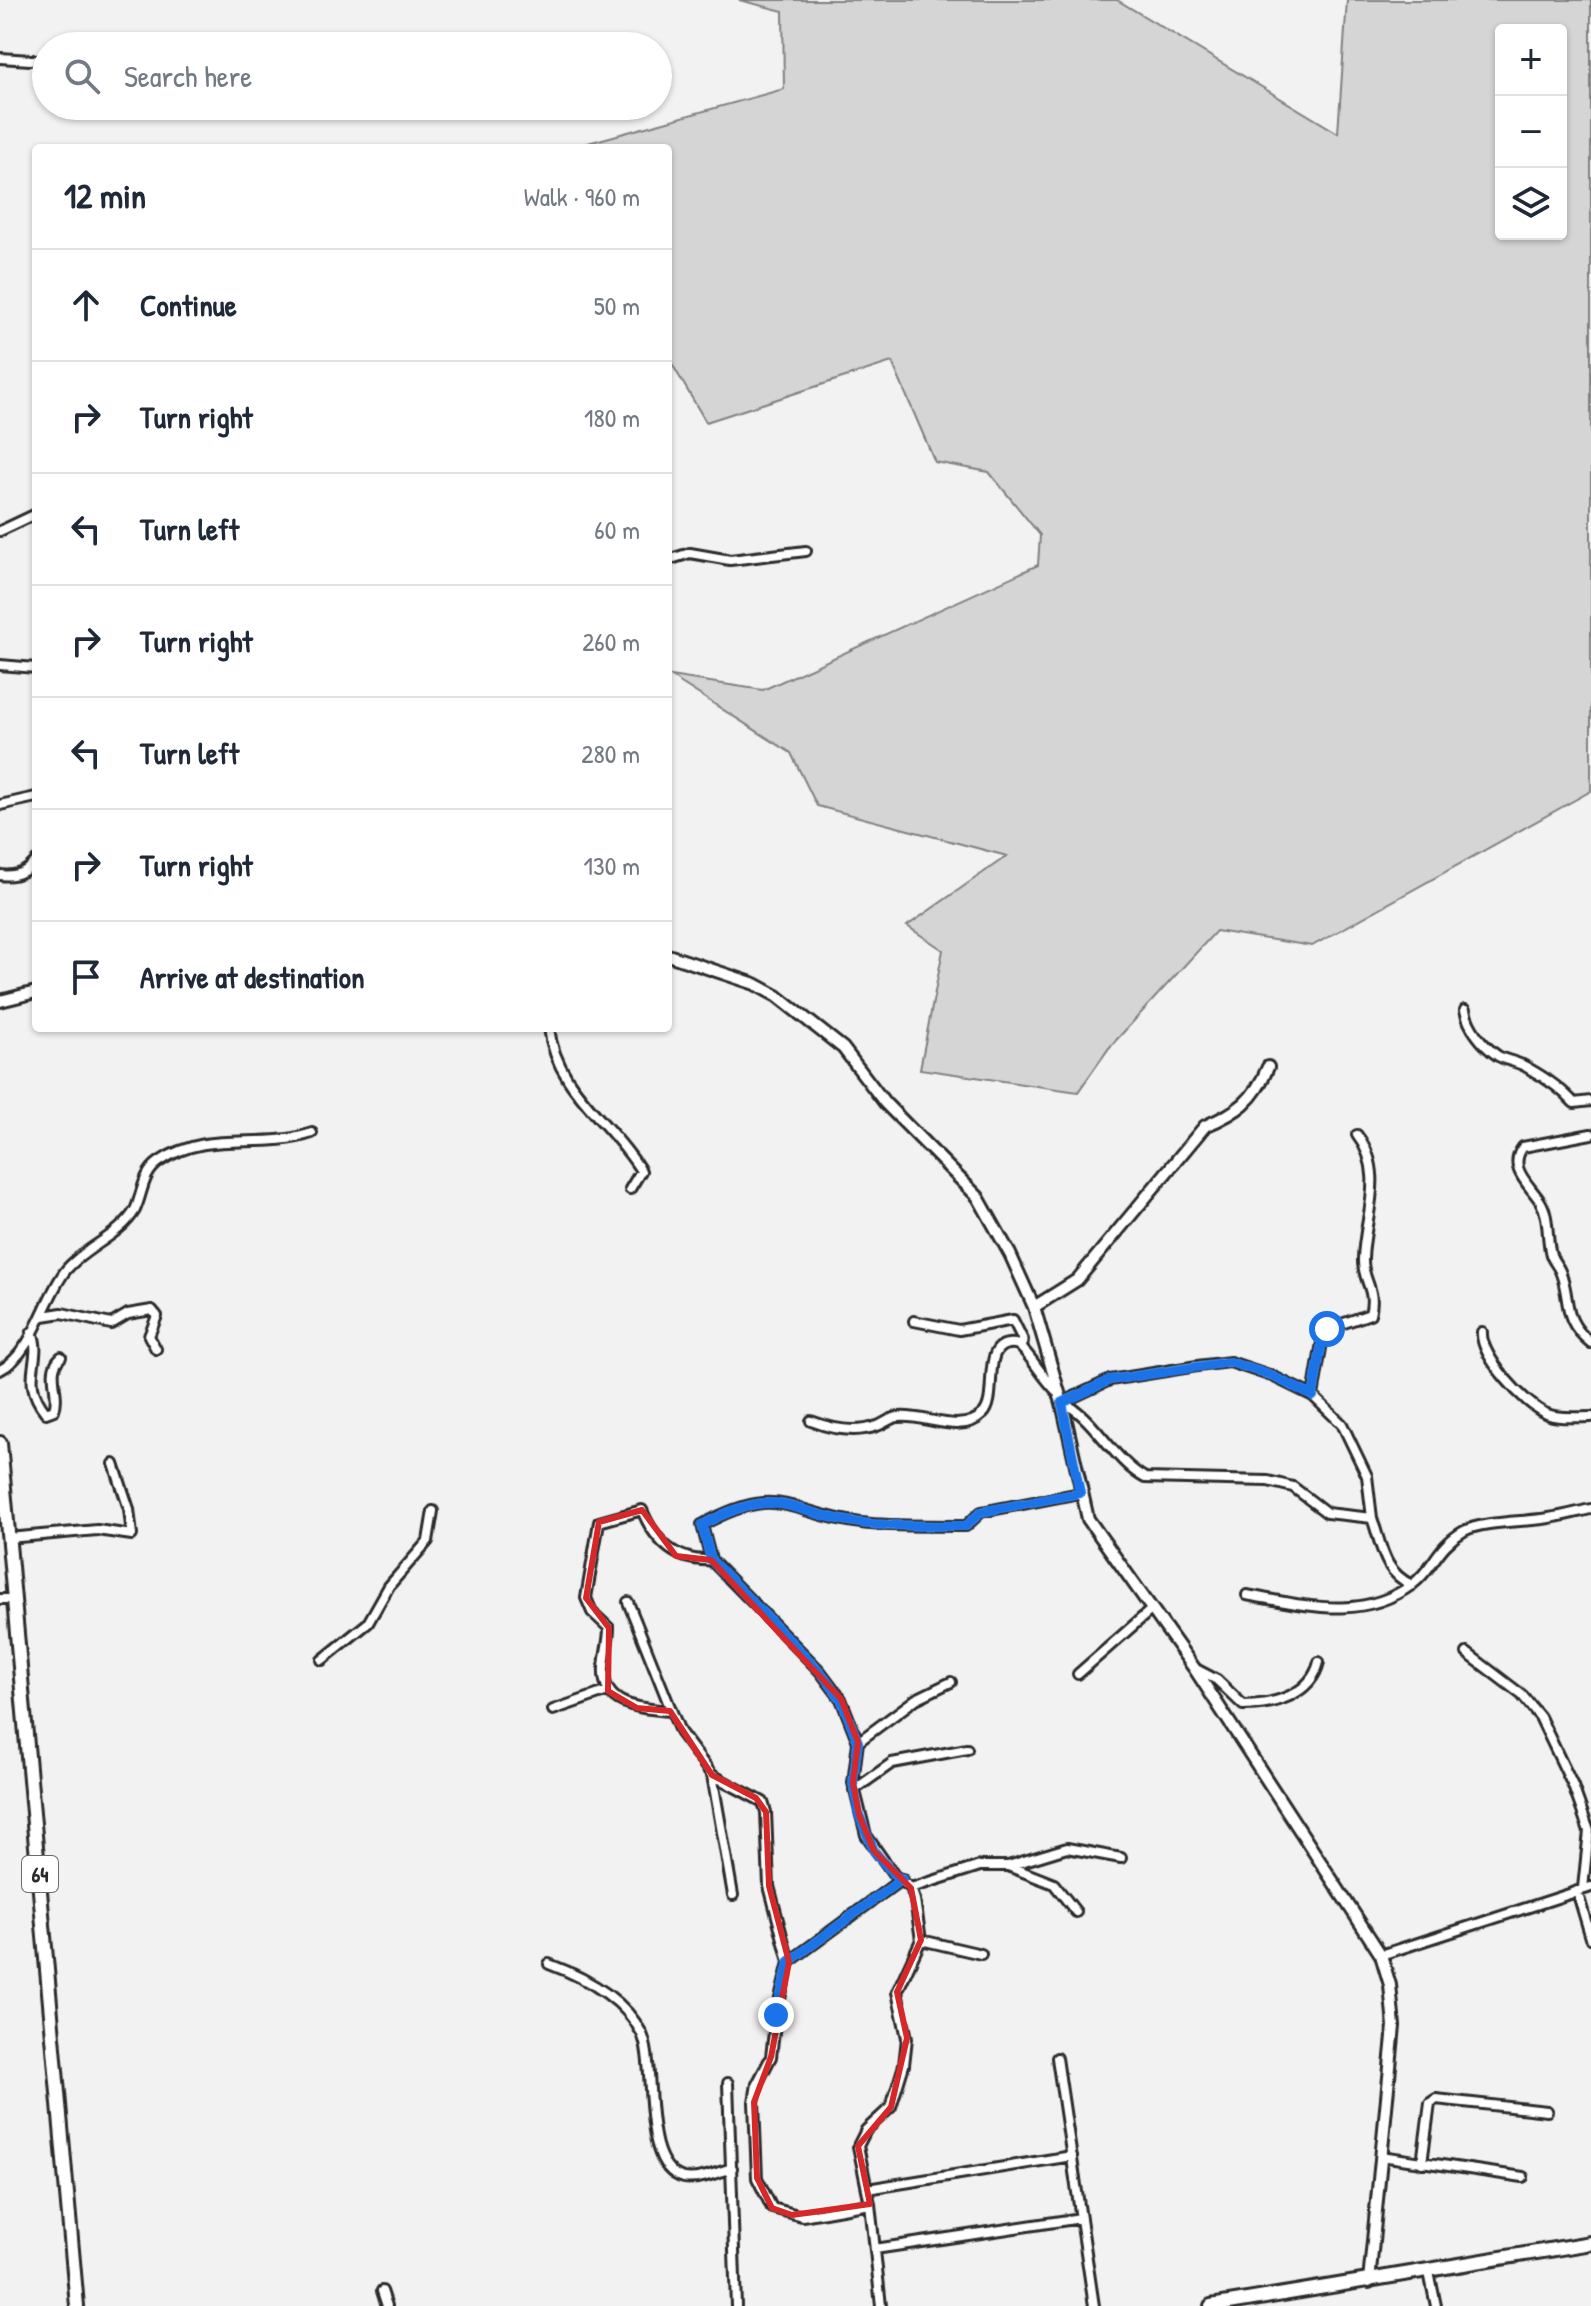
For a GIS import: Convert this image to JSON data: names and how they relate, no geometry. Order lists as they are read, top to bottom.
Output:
{
  "streets": {
    "main road": ["64"]
  },
  "page": {
    "map_buttons": ["+", "−"],
    "search": "Search here",
    "heading": ["12 min", "Walk · 960 m"],
    "list": [
      ["Continue", "50 m"],
      ["Turn right", "180 m"],
      ["Turn left", "60 m"],
      ["Turn right", "260 m"],
      ["Turn left", "280 m"],
      ["Turn right", "130 m"],
      "Arrive at destination"
    ]
  }
}
